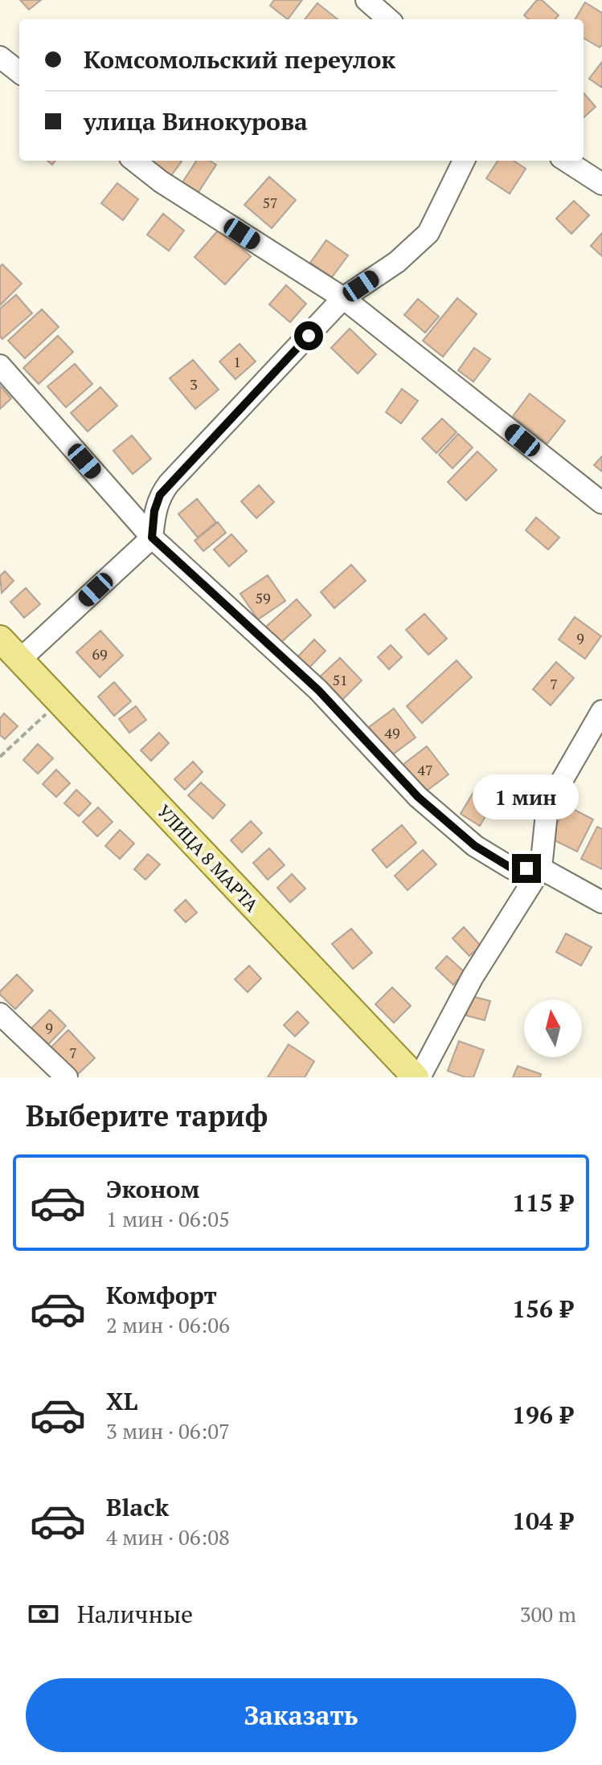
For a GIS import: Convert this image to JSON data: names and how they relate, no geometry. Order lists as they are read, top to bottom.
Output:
{
  "streets": {
    "main road": ["УЛИЦА 8 МАРТА"]
  },
  "house_numbers": [
    "57",
    "1",
    "3",
    "59",
    "9",
    "69",
    "51",
    "7",
    "49",
    "47",
    "9",
    "7"
  ],
  "north": "top",
  "page": {
    "banner": ["Комсомольский переулок", "улица Винокурова"],
    "bubble": "1 мин",
    "heading": "Выберите тариф",
    "list": [
      {
        "name": "Эконом",
        "note": "1 мин · 06:05",
        "value": "115 ₽"
      },
      {
        "name": "Комфорт",
        "note": "2 мин · 06:06",
        "value": "156 ₽"
      },
      {
        "name": "XL",
        "note": "3 мин · 06:07",
        "value": "196 ₽"
      },
      {
        "name": "Black",
        "note": "4 мин · 06:08",
        "value": "104 ₽"
      }
    ],
    "pay": ["Наличные", "300 m"],
    "buttons": "Заказать"
  }
}
